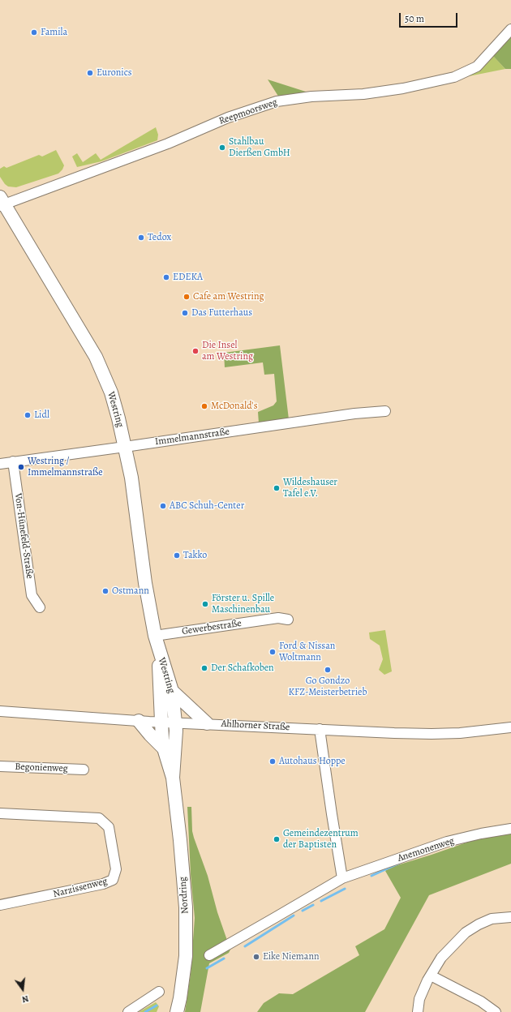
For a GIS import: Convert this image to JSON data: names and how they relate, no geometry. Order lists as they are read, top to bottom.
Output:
{
  "streets": {
    "main road": ["Westring", "Nordring"],
    "street": [
      "Reepmoorsweg",
      "Immelmannstraße",
      "Von-Hünefeld-Straße",
      "Gewerbestraße",
      "Ahlhorner Straße",
      "Begonienweg",
      "Anemonenweg",
      "Narzissenweg"
    ]
  },
  "crossings": [
    ["Reepmoorsweg", "Westring"],
    ["Westring", "Immelmannstraße"],
    ["Westring", "Gewerbestraße"],
    ["Westring", "Ahlhorner Straße"],
    ["Westring", "Nordring"],
    ["Immelmannstraße", "Von-Hünefeld-Straße"],
    ["Ahlhorner Straße", "Nordring"]
  ],
  "places": [
    "Famila",
    "Euronics",
    "Stahlbau Dierßen GmbH",
    "Tedox",
    "EDEKA",
    "Cafe am Westring",
    "Das Futterhaus",
    "Die Insel am Westring",
    "McDonald's",
    "Lidl",
    "Westring / Immelmannstraße",
    "Wildeshauser Tafel e.V.",
    "ABC Schuh-Center",
    "Takko",
    "Ostmann",
    "Förster u. Spille Maschinenbau",
    "Ford & Nissan Woltmann",
    "Der Schafkoben",
    "Go Gondzo KFZ-Meisterbetrieb",
    "Autohaus Hoppe",
    "Gemeindezentrum der Baptisten",
    "Eike Niemann"
  ],
  "scale_bar": "50 m",
  "north": "bottom"
}
